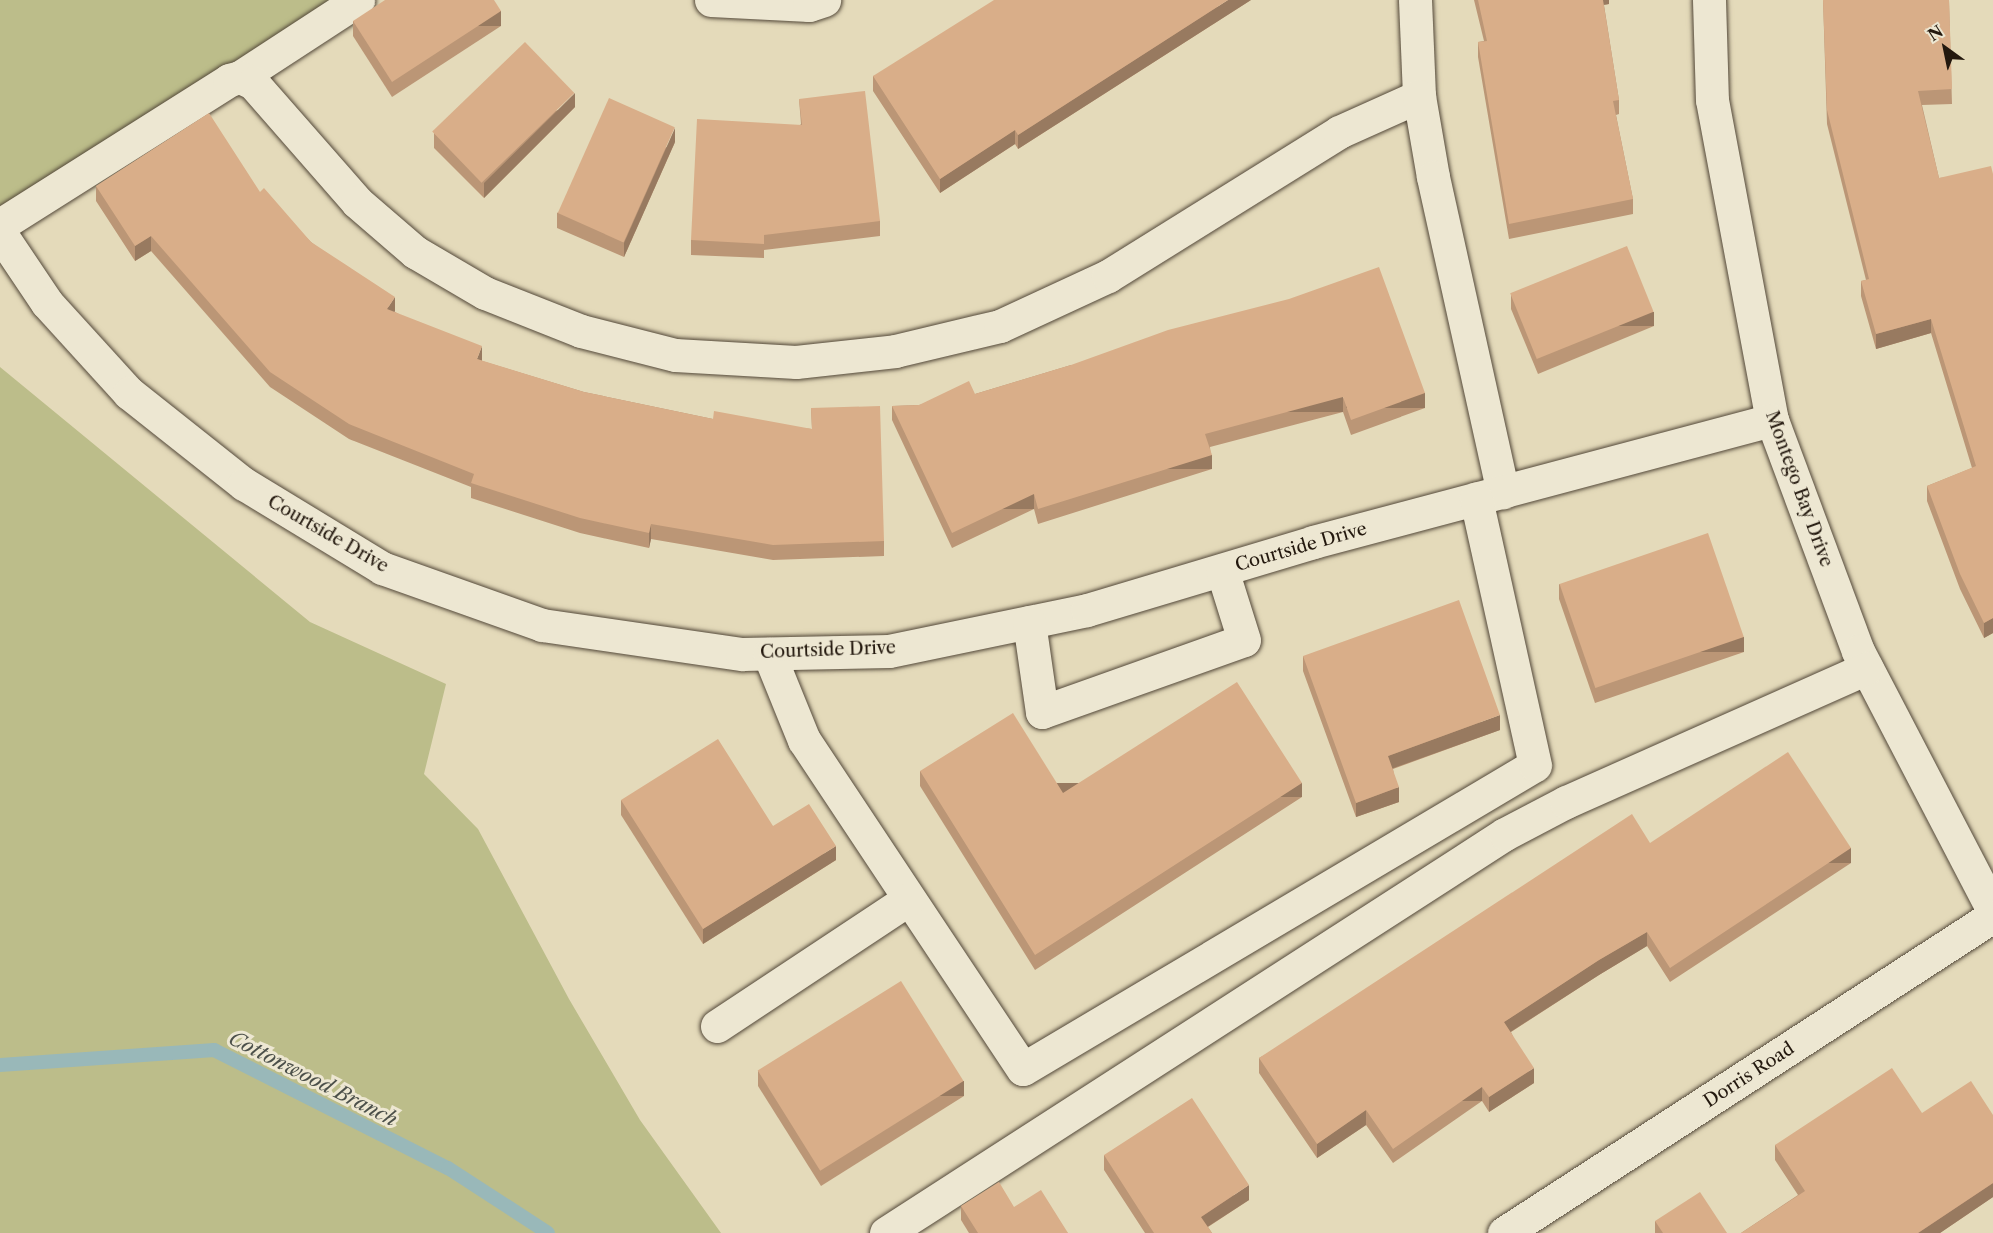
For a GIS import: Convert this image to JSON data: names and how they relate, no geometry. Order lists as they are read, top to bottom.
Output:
{
  "streets": {
    "street": ["Montego Bay Drive", "Courtside Drive", "Dorris Road"]
  },
  "crossings": [
    ["Montego Bay Drive", "Courtside Drive"]
  ],
  "water": ["Cottonwood Branch"],
  "north": "top left"
}
